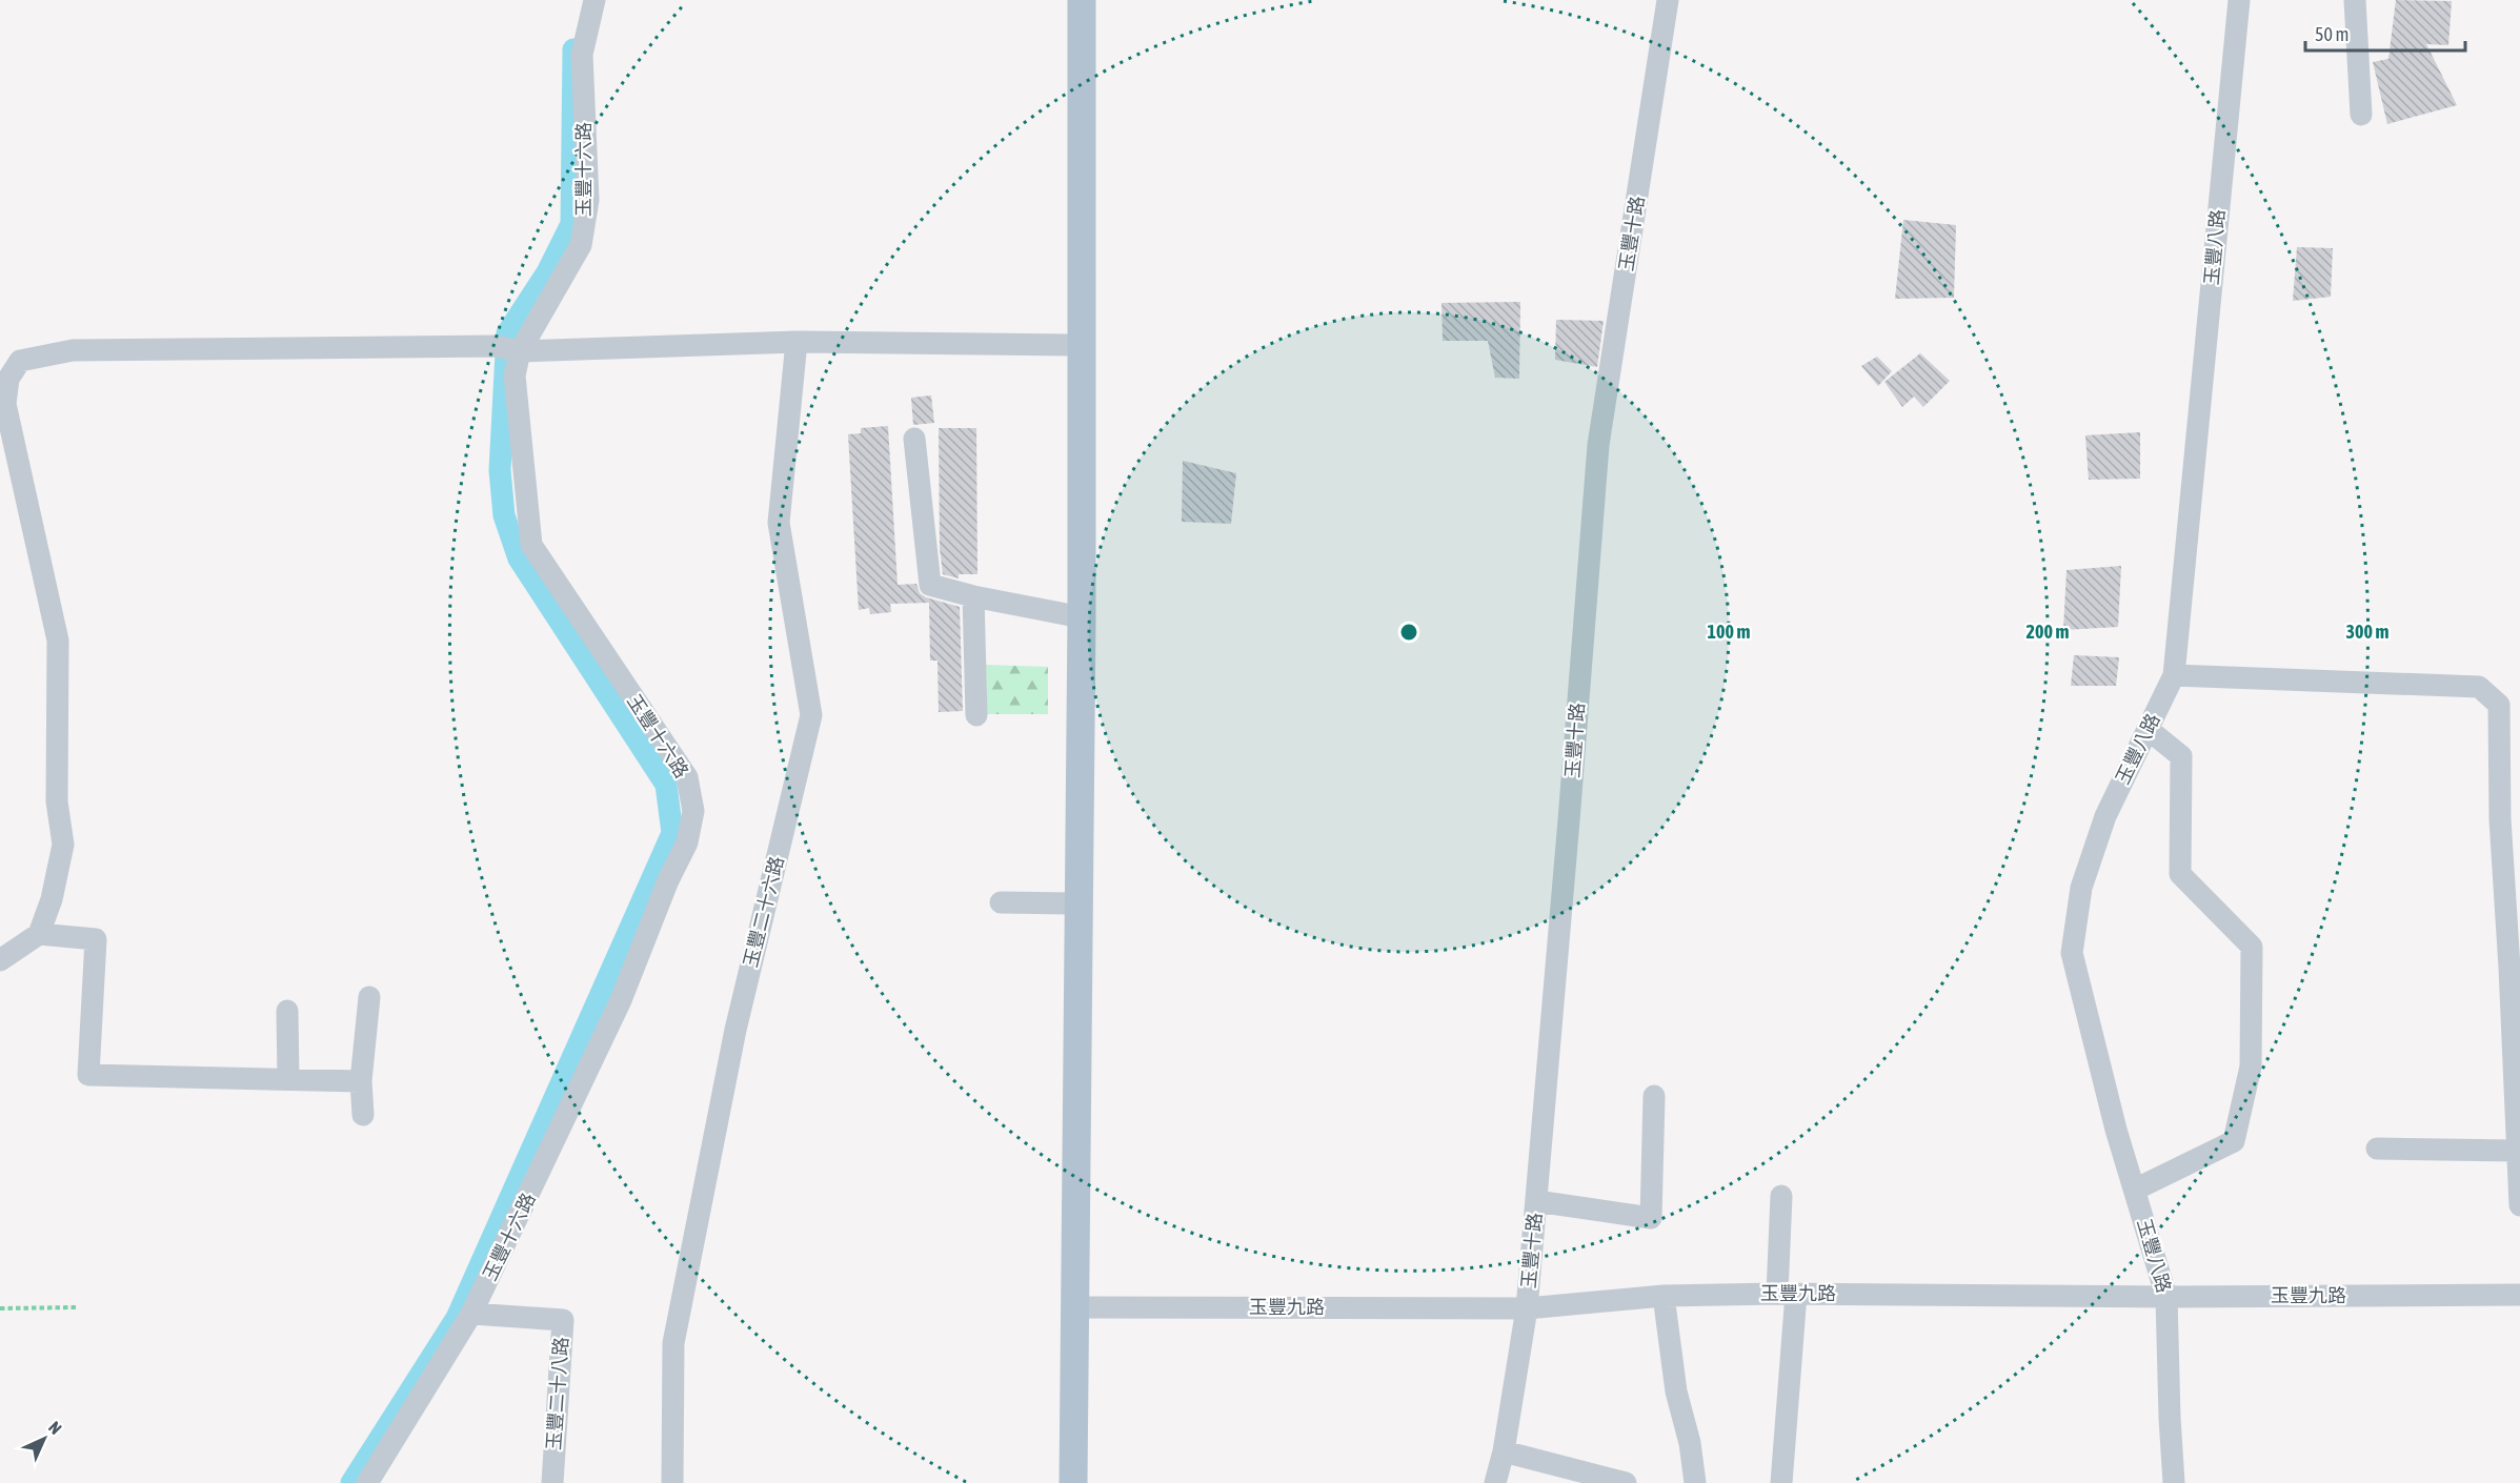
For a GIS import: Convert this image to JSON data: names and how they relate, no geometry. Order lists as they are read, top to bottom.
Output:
{
  "streets": {
    "street": [
      "玉豐十六路",
      "玉豐十路",
      "玉豐八路",
      "玉豐二十六路",
      "玉豐九路",
      "玉豐二十八路"
    ]
  },
  "crossings": [
    ["玉豐十六路", "玉豐二十八路"],
    ["玉豐十路", "玉豐九路"],
    ["玉豐八路", "玉豐九路"]
  ],
  "scale_bar": "50 m",
  "north": "top right",
  "rings": ["100 m", "200 m", "300 m"]
}
